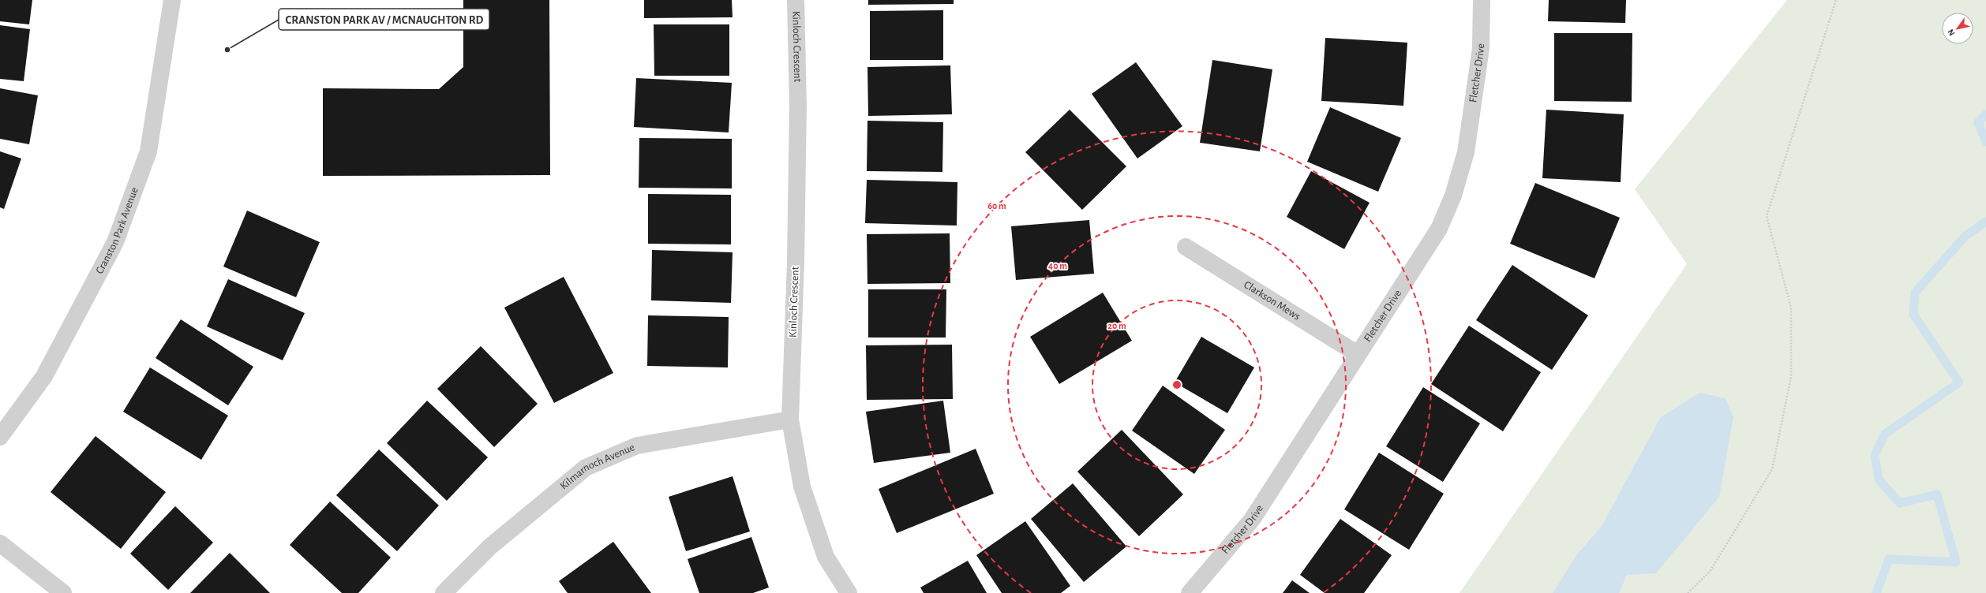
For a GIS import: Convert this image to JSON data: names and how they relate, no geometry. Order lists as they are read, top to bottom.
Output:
{
  "streets": {
    "street": [
      "Kinloch Crescent",
      "Fletcher Drive",
      "Cranston Park Avenue",
      "Clarkson Mews",
      "Kilmarnoch Avenue"
    ]
  },
  "crossings": [
    ["Kinloch Crescent", "Kilmarnoch Avenue"],
    ["Fletcher Drive", "Clarkson Mews"]
  ],
  "places": ["CRANSTON PARK AV / MCNAUGHTON RD"],
  "north": "bottom left",
  "rings": ["60 m", "40 m", "20 m"]
}
